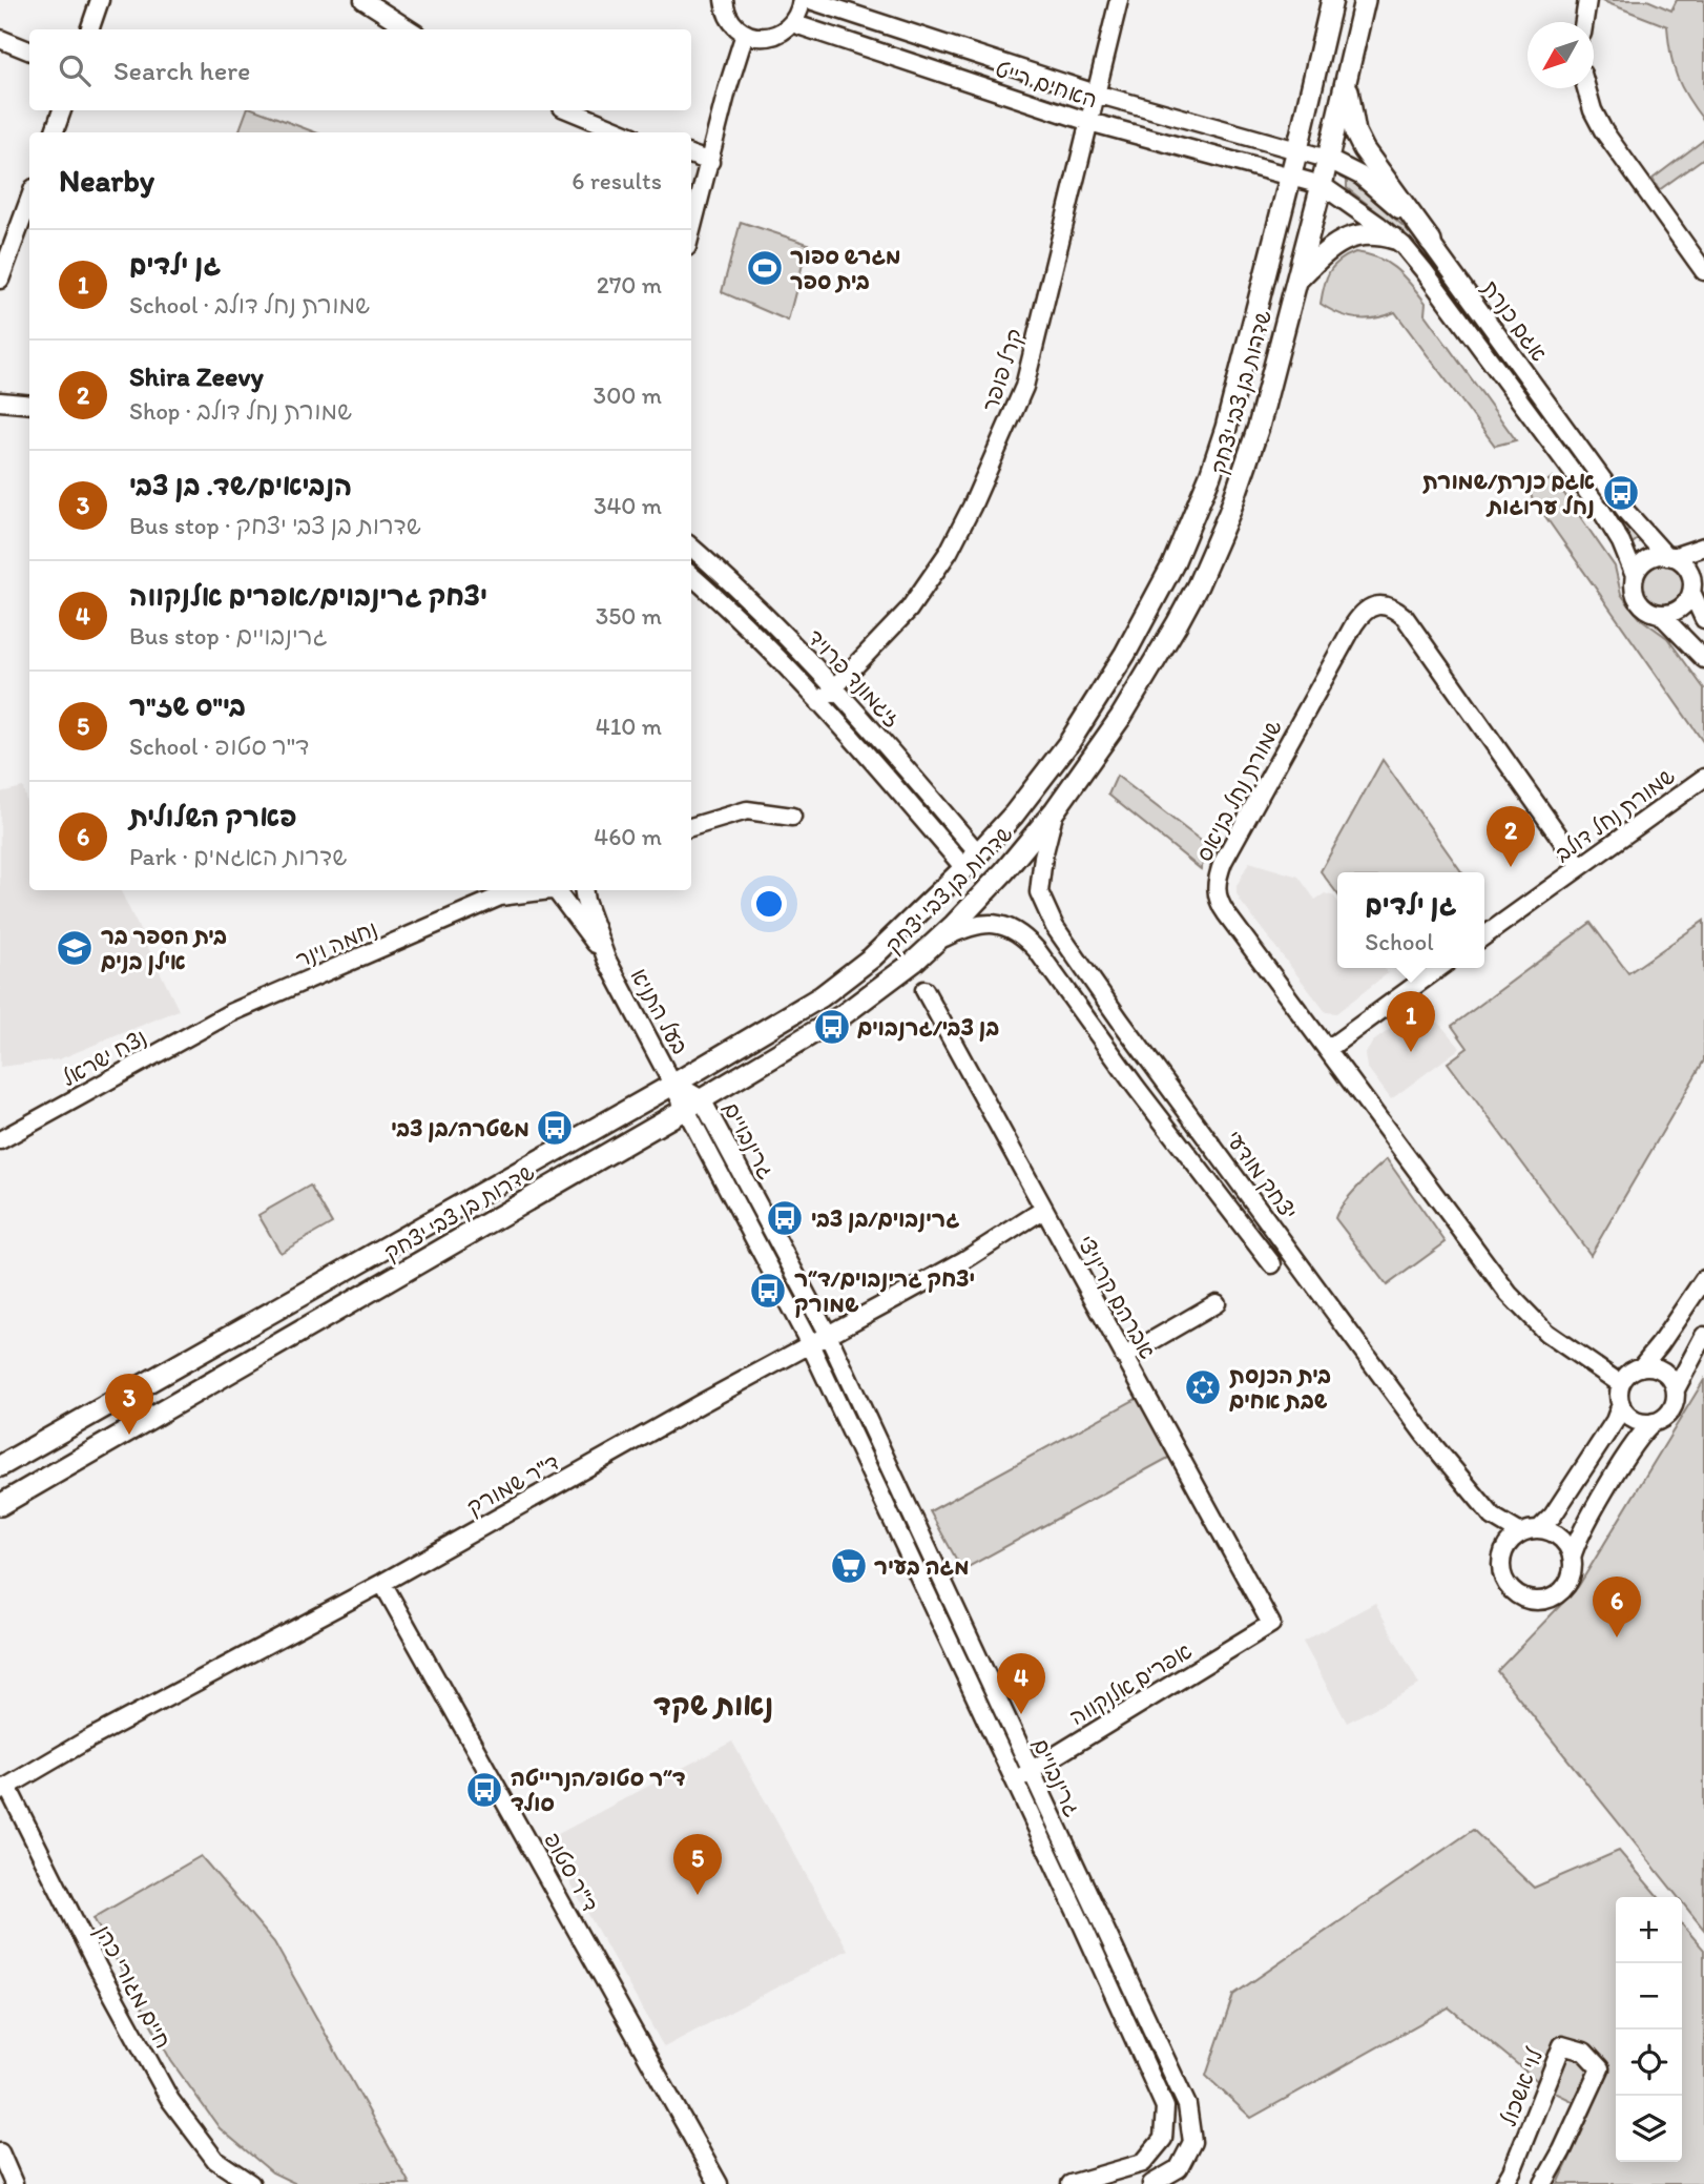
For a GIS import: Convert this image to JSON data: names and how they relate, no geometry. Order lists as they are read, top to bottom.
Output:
{
  "streets": {
    "main road": ["שדרות בן צבי יצחק"],
    "street": [
      "האחים רייט",
      "אגם כנרת",
      "קרל פופר",
      "זיגמונד פרויד",
      "שמורת נחל בניאס",
      "שמורת נחל דולב",
      "נחמה וינר",
      "בעל התניא",
      "נצח ישראל",
      "גרינבויים",
      "יצחק מודעי",
      "אברהם קריניצי",
      "ד\"ר שמורק",
      "אפרים אלנקווה",
      "ד\"ר סטופ",
      "חיים מגורי כהן",
      "לוי אשכול"
    ]
  },
  "crossings": [
    ["האחים רייט", "אגם כנרת"],
    ["האחים רייט", "קרל פופר"],
    ["האחים רייט", "שדרות בן צבי יצחק"],
    ["אגם כנרת", "שדרות בן צבי יצחק"],
    ["קרל פופר", "זיגמונד פרויד"],
    ["שדרות בן צבי יצחק", "זיגמונד פרויד"],
    ["שדרות בן צבי יצחק", "בעל התניא"],
    ["שדרות בן צבי יצחק", "גרינבויים"],
    ["שדרות בן צבי יצחק", "יצחק מודעי"],
    ["שמורת נחל בניאס", "שמורת נחל דולב"],
    ["נחמה וינר", "בעל התניא"],
    ["נחמה וינר", "נצח ישראל"],
    ["בעל התניא", "גרינבויים"],
    ["גרינבויים", "ד\"ר שמורק"],
    ["גרינבויים", "אפרים אלנקווה"],
    ["אברהם קריניצי", "ד\"ר שמורק"],
    ["אברהם קריניצי", "אפרים אלנקווה"],
    ["ד\"ר שמורק", "ד\"ר סטופ"],
    ["ד\"ר שמורק", "חיים מגורי כהן"]
  ],
  "districts": ["נאות שקד"],
  "places": {
    "sports": ["מגרש ספור בית ספר"],
    "bus stop": [
      "אגם כנרת/שמורת נחל ערוגות",
      "בן צבי/גרנבוים",
      "משטרה/בן צבי",
      "גרינבוים/בן צבי",
      "יצחק גרינבוים/ד״ר שמורק",
      "ד״ר סטופ/הנרייטה סולד"
    ],
    "school or university": ["בית הספר בר אילן בנים"],
    "synagogue": ["בית הכנסת שבת אחים"],
    "supermarket": ["מגה בעיר"]
  },
  "north": "bottom left",
  "page": {
    "search": "Search here",
    "heading": ["Nearby", "6 results"],
    "list": [
      {
        "mark": "1",
        "name": "גן ילדים",
        "note": "School · שמורת נחל דולב",
        "value": "270 m"
      },
      {
        "mark": "2",
        "name": "Shira Zeevy",
        "note": "Shop · שמורת נחל דולב",
        "value": "300 m"
      },
      {
        "mark": "3",
        "name": "הנביאים/שד. בן צבי",
        "note": "Bus stop · שדרות בן צבי יצחק",
        "value": "340 m"
      },
      {
        "mark": "4",
        "name": "יצחק גרינבוים/אפרים אלנקווה",
        "note": "Bus stop · גרינבויים",
        "value": "350 m"
      },
      {
        "mark": "5",
        "name": "בי\"ס שז\"ר",
        "note": "School · ד\"ר סטופ",
        "value": "410 m"
      },
      {
        "mark": "6",
        "name": "פארק השלולית",
        "note": "Park · שדרות האגמים",
        "value": "460 m"
      }
    ],
    "pins": [
      "2",
      "1",
      "3",
      "6",
      "4",
      "5"
    ],
    "popup": ["גן ילדים", "School"],
    "map_buttons": ["+", "−"]
  }
}
